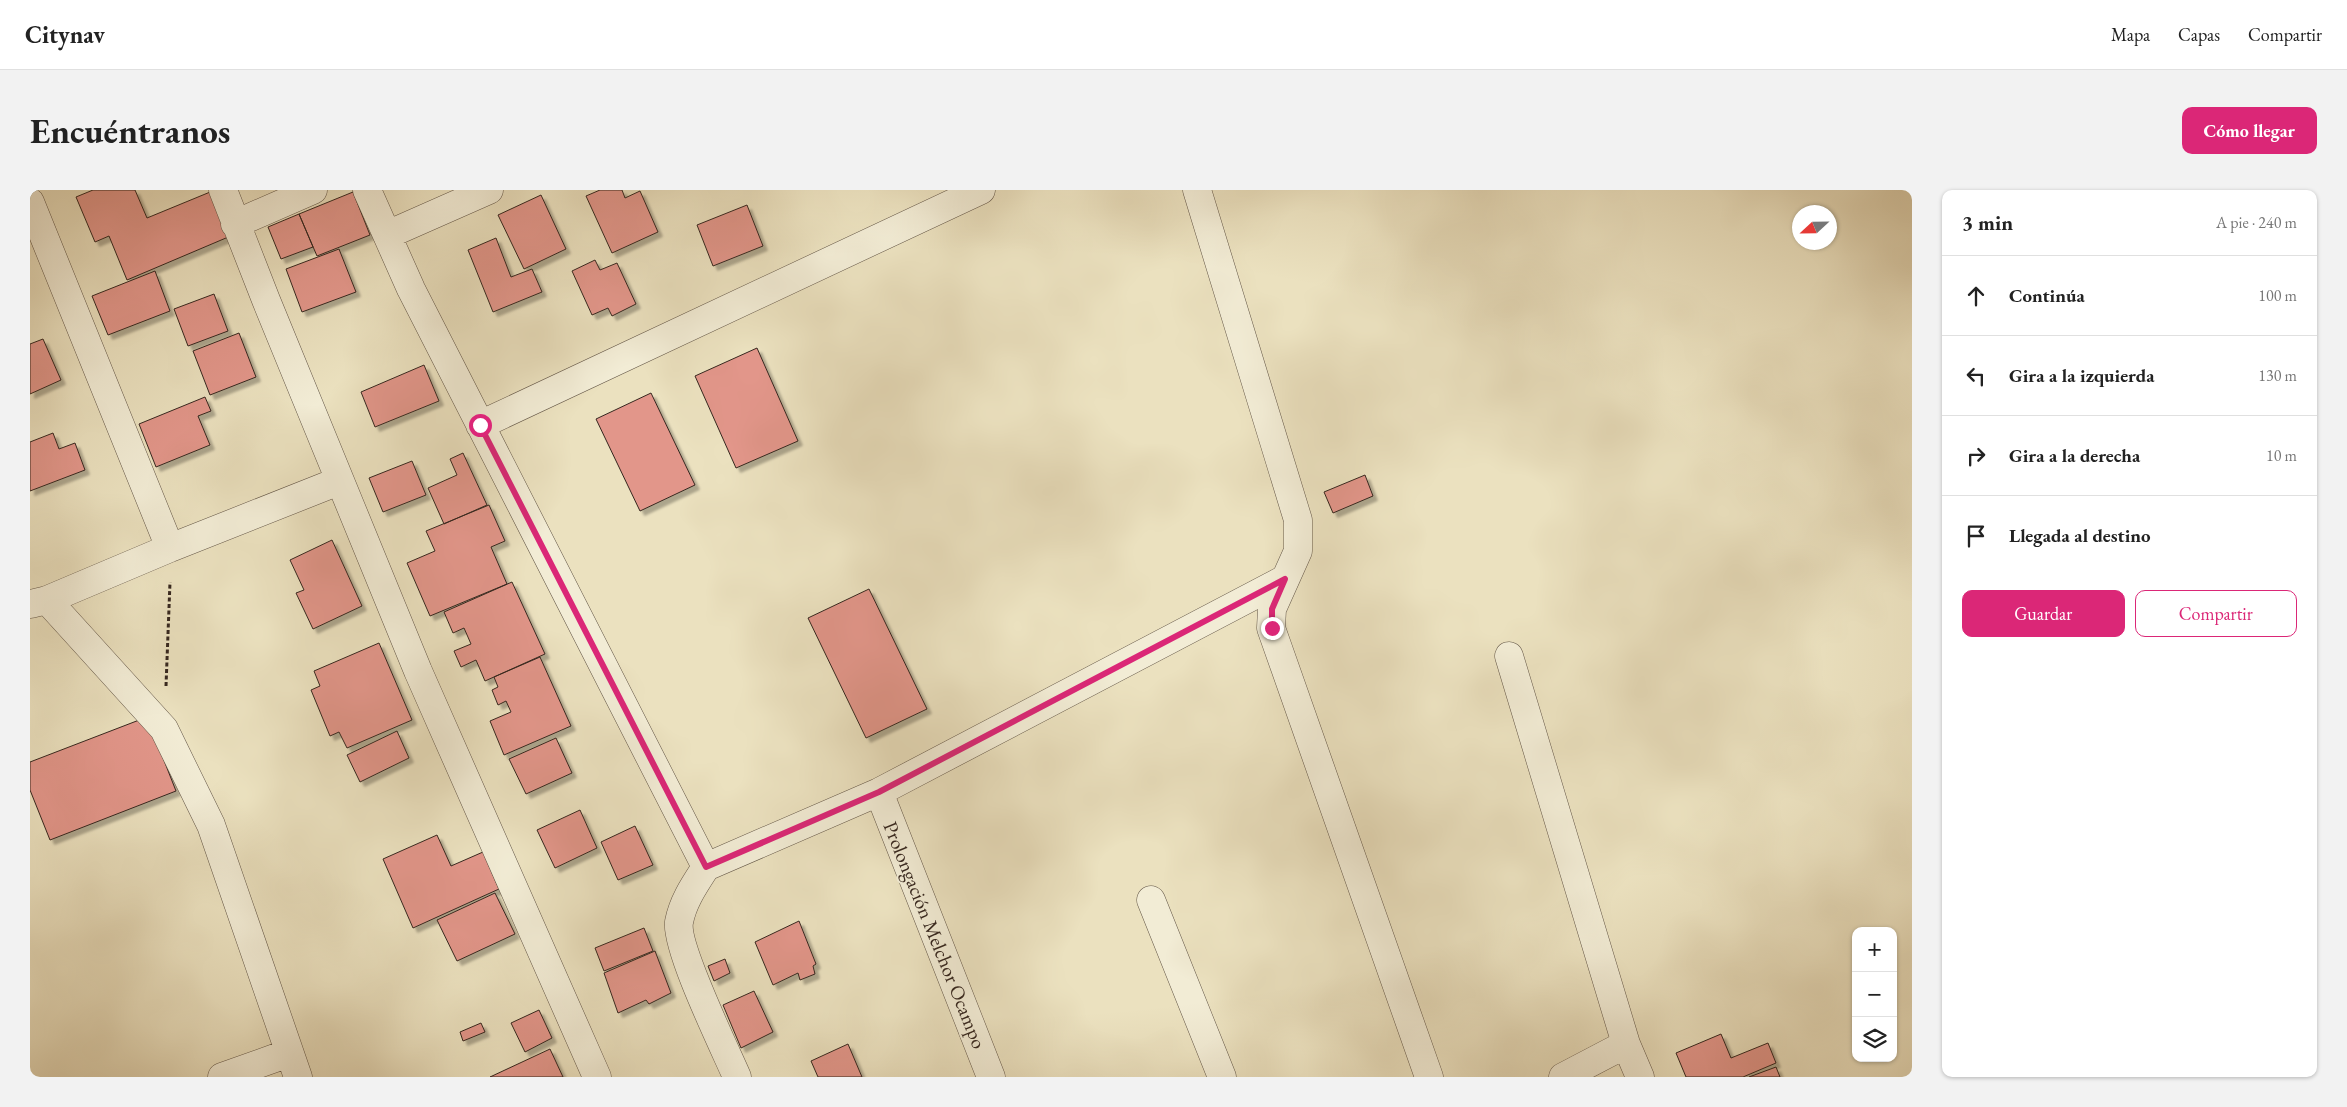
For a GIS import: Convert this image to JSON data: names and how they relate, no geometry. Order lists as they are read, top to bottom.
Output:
{
  "streets": {
    "street": ["Prolongación Melchor Ocampo"]
  },
  "north": "left",
  "page": {
    "header": "Citynav",
    "nav": ["Mapa", "Capas", "Compartir"],
    "buttons": [
      "Cómo llegar",
      ["Guardar", "Compartir"]
    ],
    "title": "Encuéntranos",
    "heading": ["3 min", "A pie · 240 m"],
    "list": [
      ["Continúa", "100 m"],
      ["Gira a la izquierda", "130 m"],
      ["Gira a la derecha", "10 m"],
      "Llegada al destino"
    ],
    "map_buttons": ["+", "−"]
  }
}
